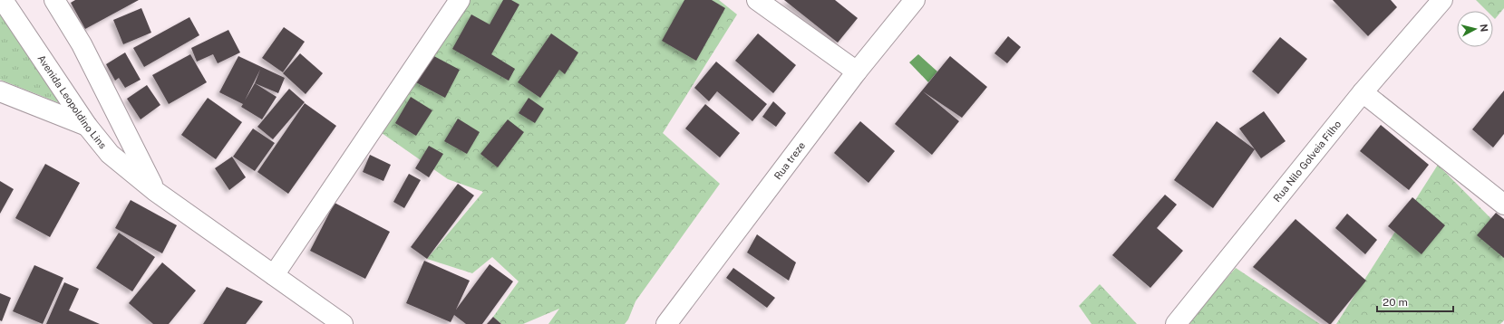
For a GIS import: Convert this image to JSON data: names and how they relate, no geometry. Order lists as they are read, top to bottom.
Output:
{
  "streets": {
    "street": ["Avenida Leopoldino Lins", "Rua treze", "Rua Nilo Golveia Filho"]
  },
  "scale_bar": "20 m",
  "north": "right"
}
